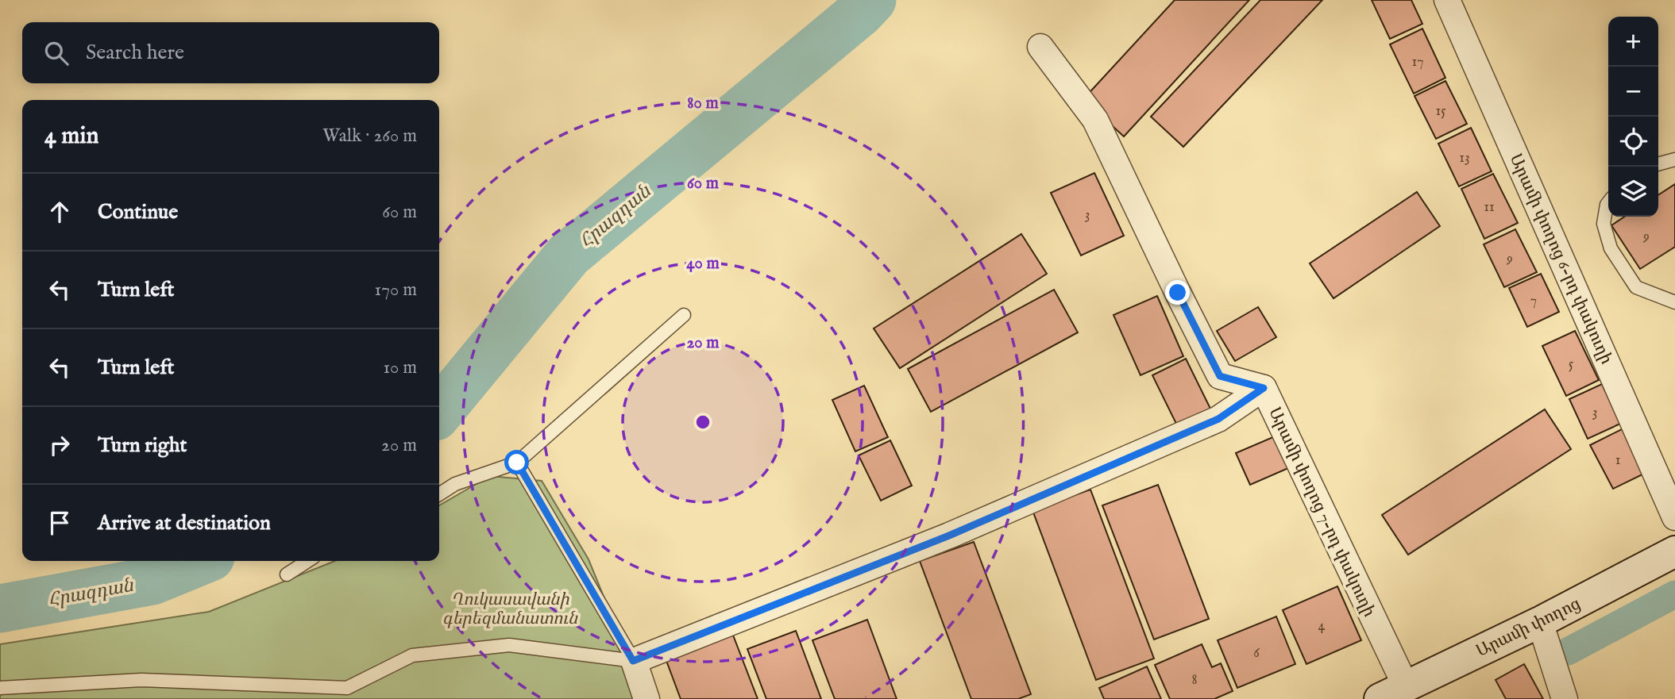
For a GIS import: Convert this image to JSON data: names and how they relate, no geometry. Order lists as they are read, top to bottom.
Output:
{
  "streets": {
    "main road": ["Արամի փողոց"],
    "street": ["Արամի փողոց 6-րդ փակուղի", "Արամի փողոց 7-րդ փակուղի"]
  },
  "crossings": [
    ["Արամի փողոց 7-րդ փակուղի", "Արամի փողոց"]
  ],
  "water": ["Հրազդան"],
  "parks": ["Ղուկասավանի գերեզմանատուն"],
  "house_numbers": [
    "17",
    "15",
    "13",
    "11",
    "3",
    "9",
    "9",
    "7",
    "5",
    "3",
    "1",
    "4",
    "6",
    "8"
  ],
  "page": {
    "map_buttons": ["+", "−"],
    "search": "Search here",
    "heading": ["4 min", "Walk · 260 m"],
    "list": [
      ["Continue", "60 m"],
      ["Turn left", "170 m"],
      ["Turn left", "10 m"],
      ["Turn right", "20 m"],
      "Arrive at destination"
    ]
  },
  "rings": [
    "80 m",
    "60 m",
    "40 m",
    "20 m"
  ]
}
